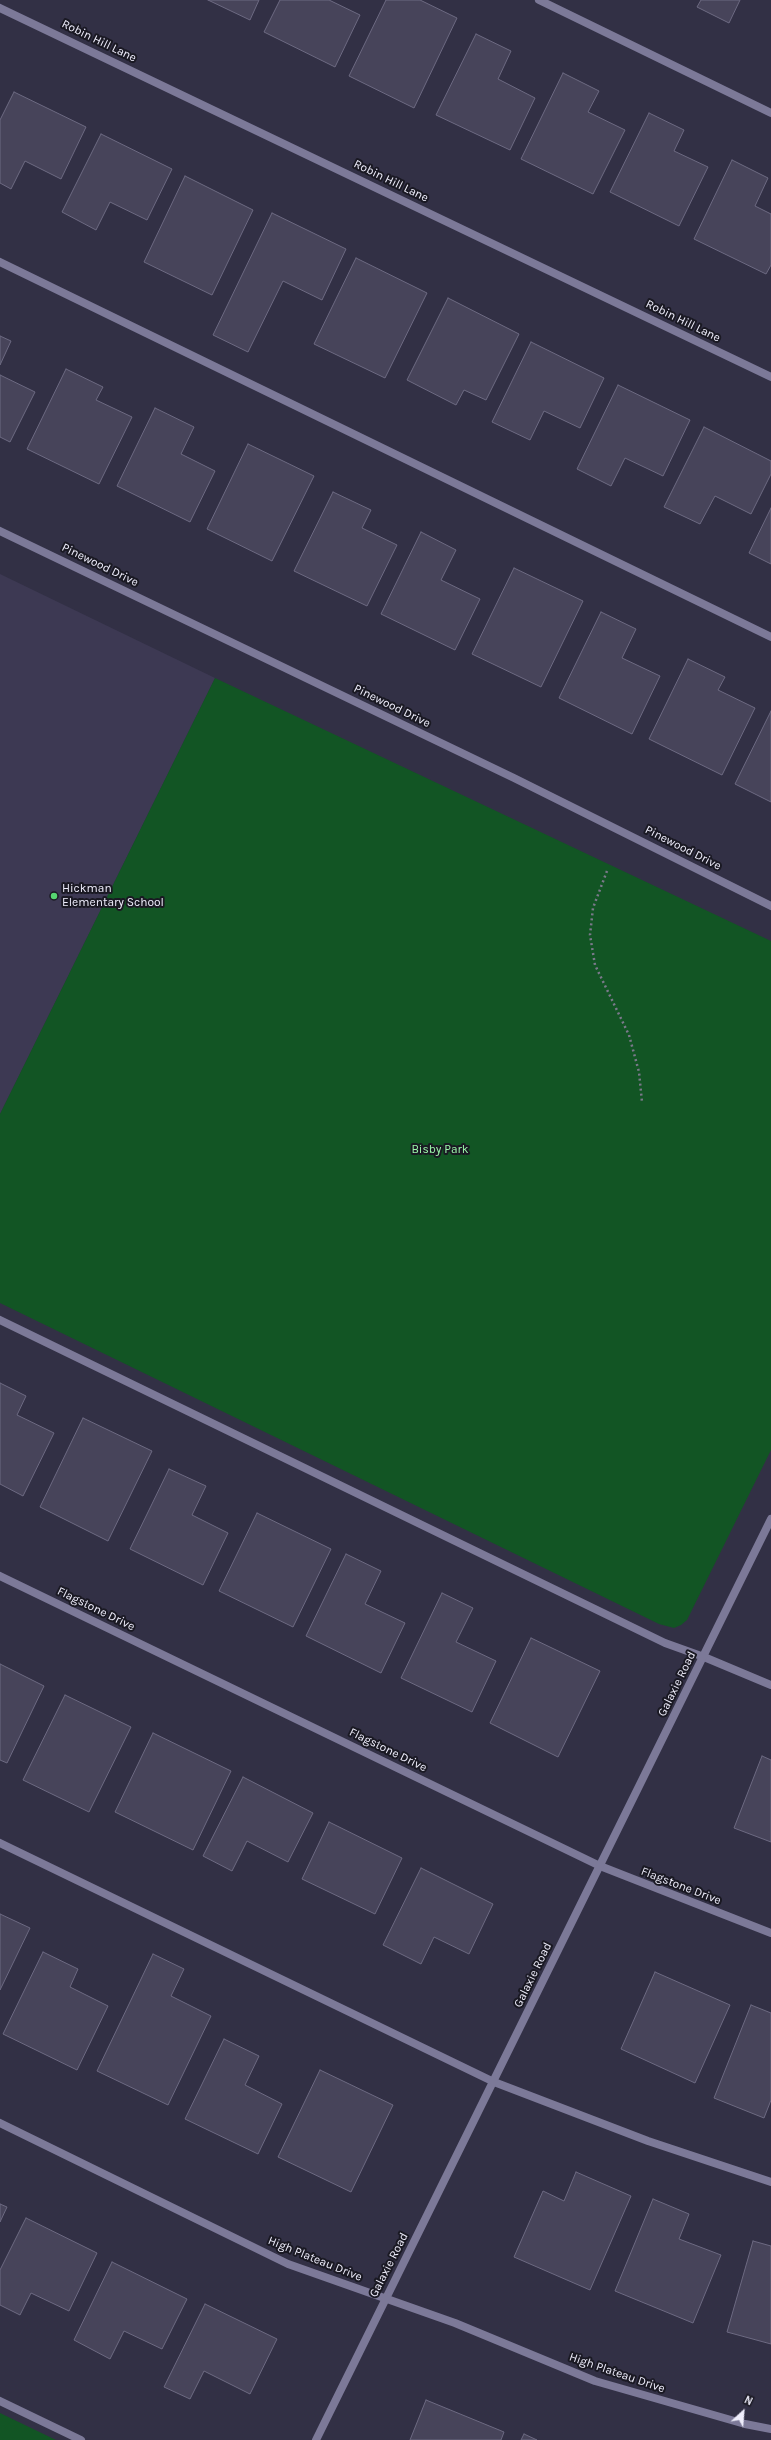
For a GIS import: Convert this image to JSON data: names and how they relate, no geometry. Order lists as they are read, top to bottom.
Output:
{
  "streets": {
    "street": [
      "Robin Hill Lane",
      "Pinewood Drive",
      "Flagstone Drive",
      "Galaxie Road",
      "High Plateau Drive"
    ]
  },
  "crossings": [
    ["Flagstone Drive", "Galaxie Road"],
    ["Galaxie Road", "High Plateau Drive"]
  ],
  "parks": ["Bisby Park"],
  "places": ["Hickman Elementary School"],
  "north": "top right"
}
